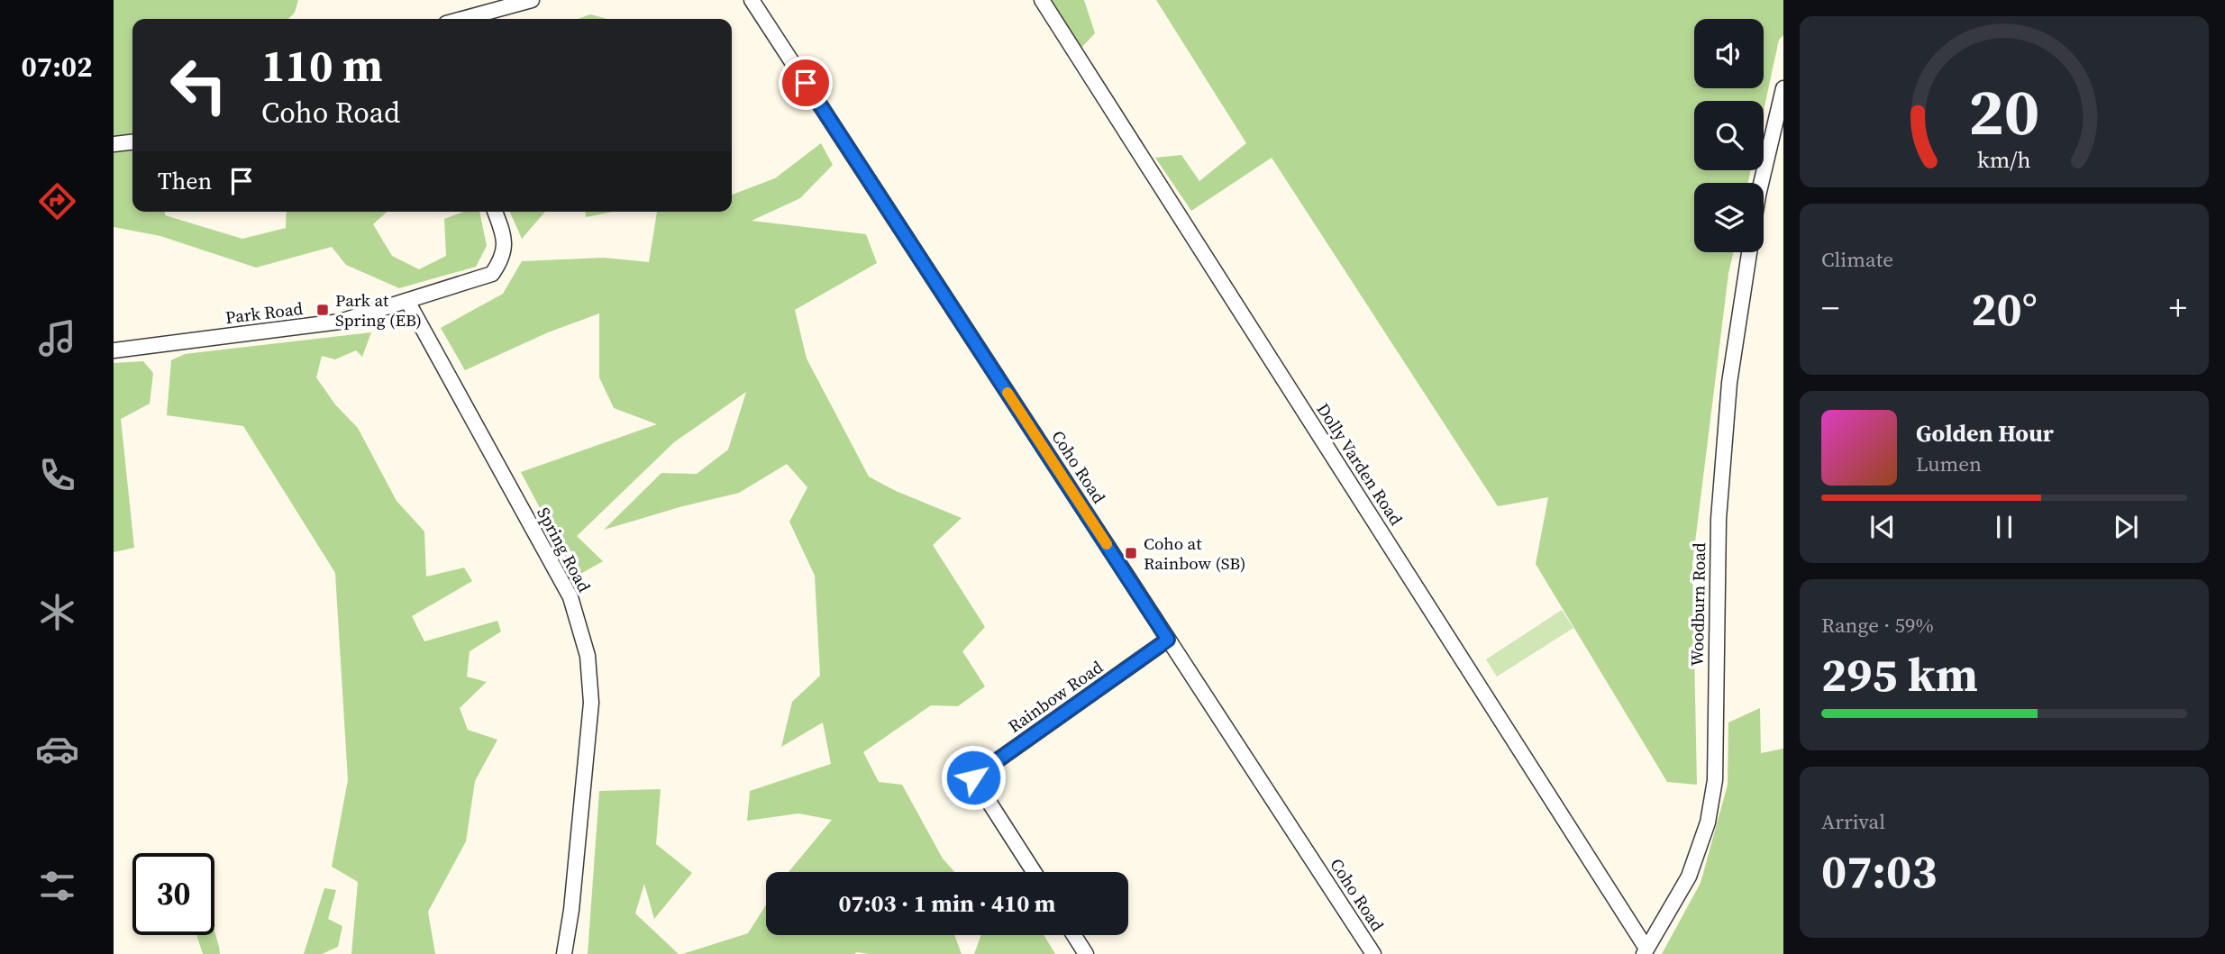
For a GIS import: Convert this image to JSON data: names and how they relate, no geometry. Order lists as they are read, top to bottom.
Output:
{
  "streets": {
    "street": [
      "Park Road",
      "Dolly Varden Road",
      "Coho Road",
      "Spring Road",
      "Woodburn Road",
      "Rainbow Road"
    ]
  },
  "crossings": [
    ["Park Road", "Spring Road"],
    ["Dolly Varden Road", "Woodburn Road"],
    ["Coho Road", "Rainbow Road"]
  ],
  "places": {
    "transit": ["Park at Spring (EB)", "Coho at Rainbow (SB)"]
  },
  "page": {
    "tabs": "07:02",
    "turn": ["110 m", "Coho Road"],
    "then": "Then",
    "tile": [
      "Climate",
      ["Range · 59%", "295 km"],
      ["Arrival", "07:03"]
    ],
    "heat": ["−", "20°", "+"],
    "song": ["Golden Hour", "Lumen"],
    "limit": "30",
    "trip": "07:03 · 1 min · 410 m",
    "gauge": ["20", "km/h"]
  }
}
